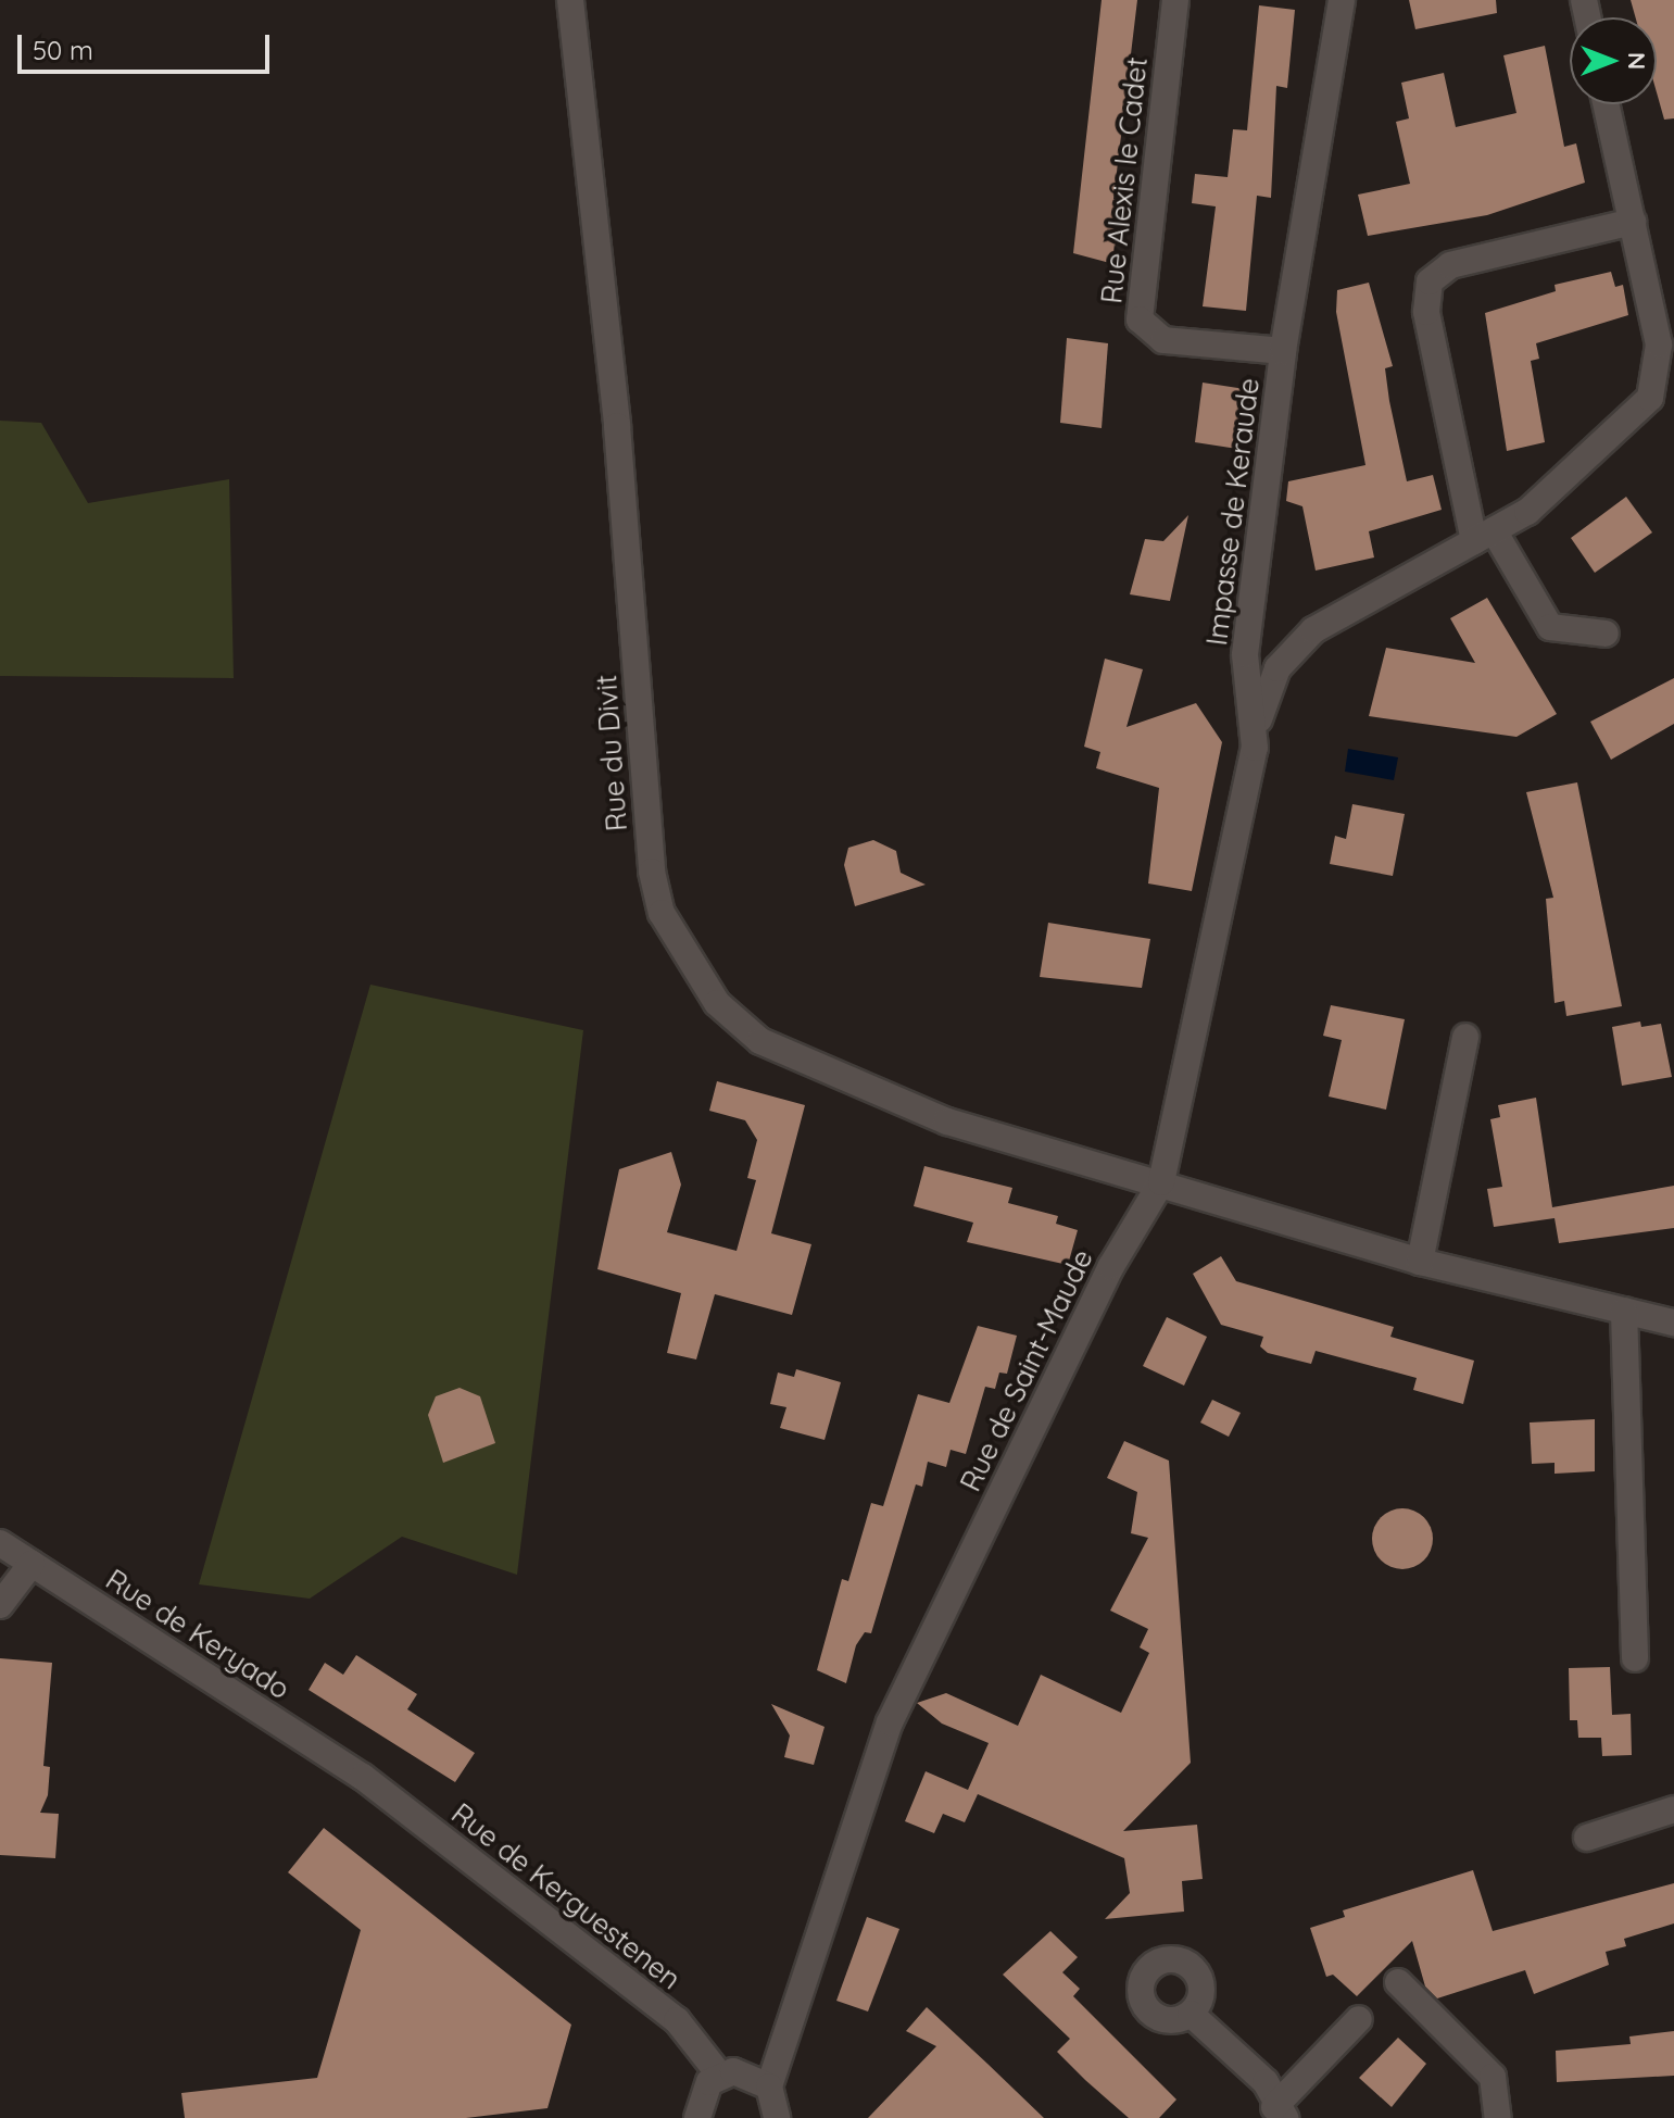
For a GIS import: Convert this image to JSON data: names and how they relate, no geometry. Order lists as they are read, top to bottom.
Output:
{
  "streets": {
    "street": [
      "Rue Alexis le Cadet",
      "Impasse de Keraude",
      "Rue du Divit",
      "Rue de Saint-Maude",
      "Rue de Keryado",
      "Rue de Kerguestenen"
    ]
  },
  "crossings": [
    ["Rue Alexis le Cadet", "Impasse de Keraude"],
    ["Impasse de Keraude", "Rue du Divit"],
    ["Impasse de Keraude", "Rue de Saint-Maude"],
    ["Rue du Divit", "Rue de Saint-Maude"],
    ["Rue de Keryado", "Rue de Kerguestenen"]
  ],
  "scale_bar": "50 m",
  "north": "right"
}
